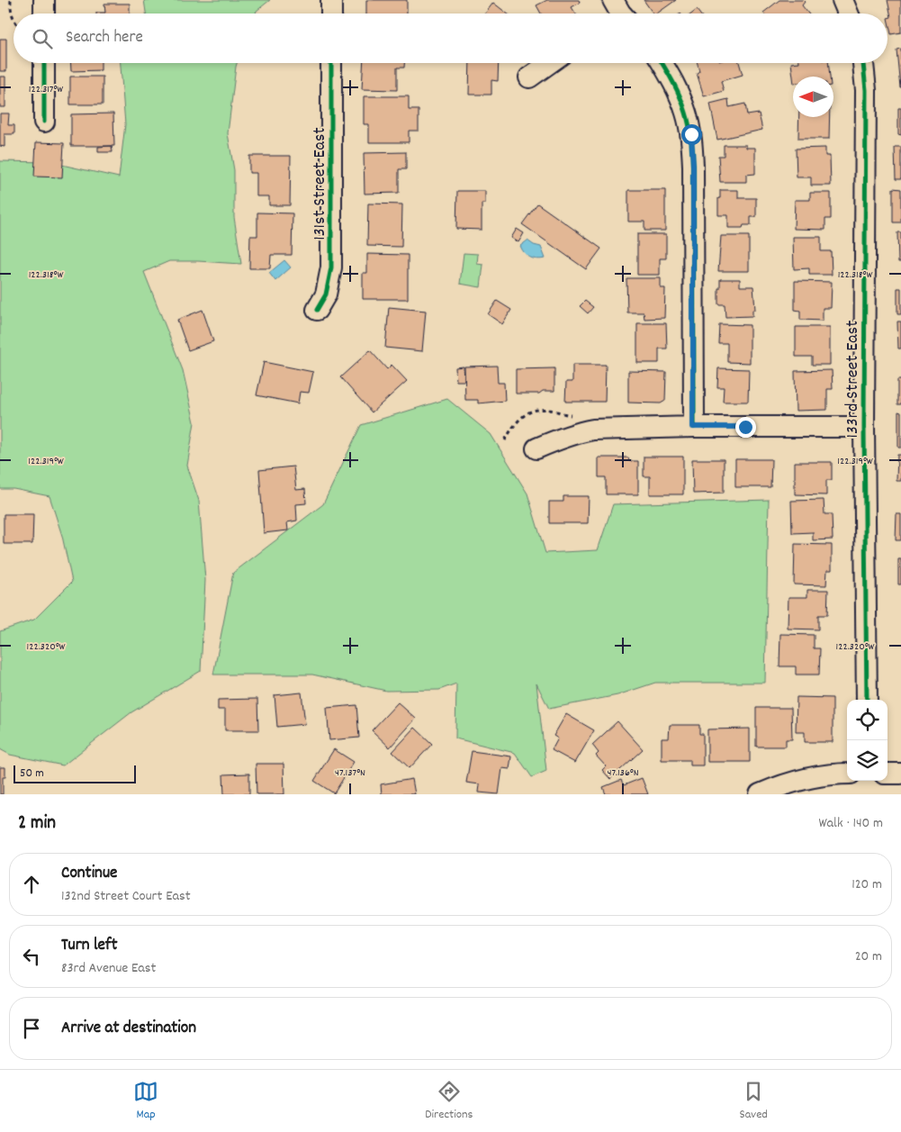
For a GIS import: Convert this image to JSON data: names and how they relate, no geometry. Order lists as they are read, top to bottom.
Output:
{
  "streets": {
    "street": ["131st Street East", "133rd Street East"]
  },
  "scale_bar": "50 m",
  "north": "left",
  "page": {
    "search": "Search here",
    "scale": "50 m",
    "heading": ["2 min", "Walk · 140 m"],
    "list": [
      ["Continue", "132nd Street Court East", "120 m"],
      ["Turn left", "83rd Avenue East", "20 m"],
      "Arrive at destination"
    ],
    "nav": ["Map", "Directions", "Saved"]
  },
  "coordinates": [
    "122.317°W",
    "122.318°W",
    "122.319°W",
    "122.320°W",
    "47.137°N",
    "47.136°N"
  ]
}
